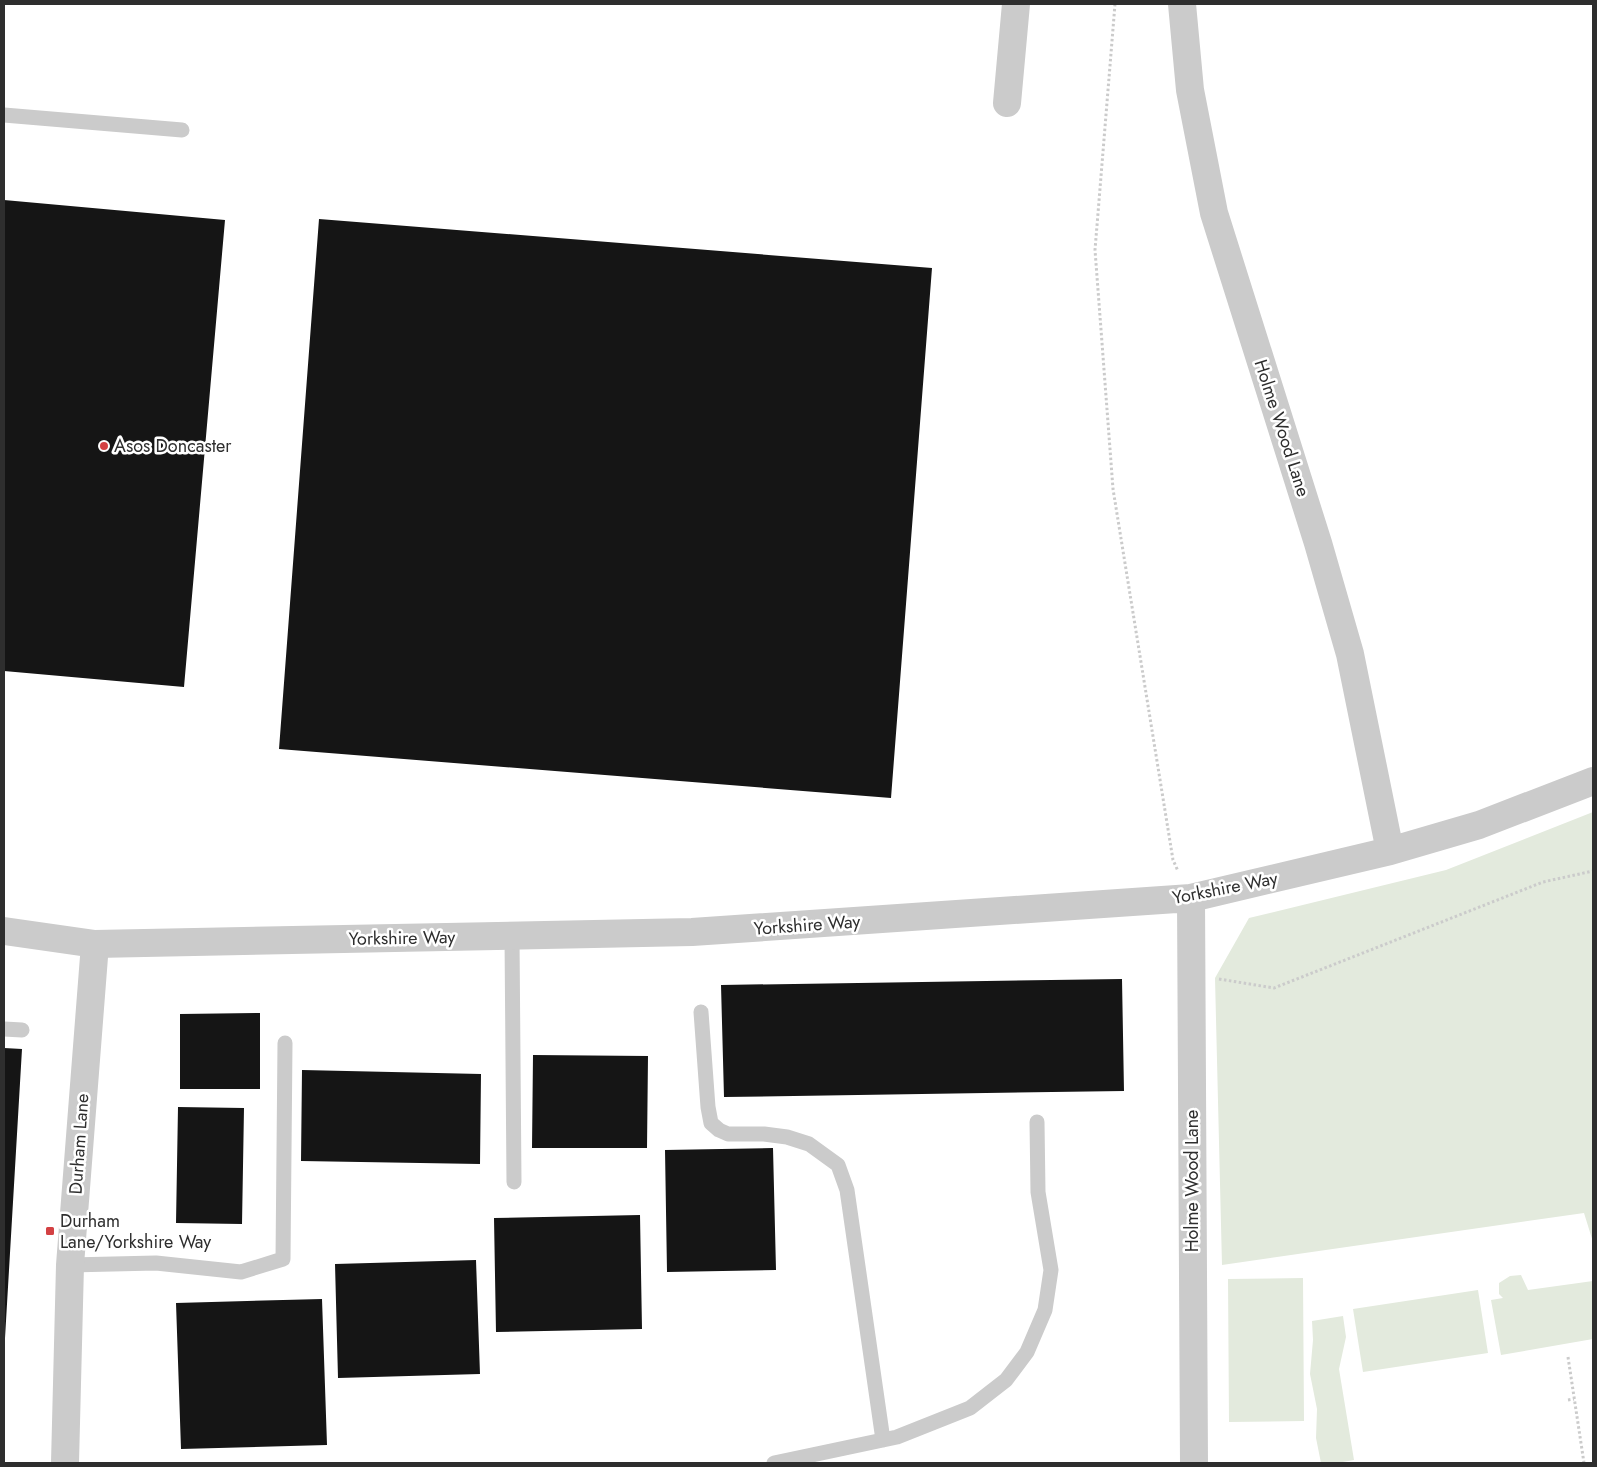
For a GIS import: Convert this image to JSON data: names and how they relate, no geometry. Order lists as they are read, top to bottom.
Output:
{
  "streets": {
    "street": ["Holme Wood Lane", "Yorkshire Way", "Durham Lane"]
  },
  "crossings": [
    ["Holme Wood Lane", "Yorkshire Way"],
    ["Yorkshire Way", "Durham Lane"]
  ],
  "places": {
    "other": ["Asos Doncaster"],
    "transit": ["Durham Lane/Yorkshire Way"]
  }
}
